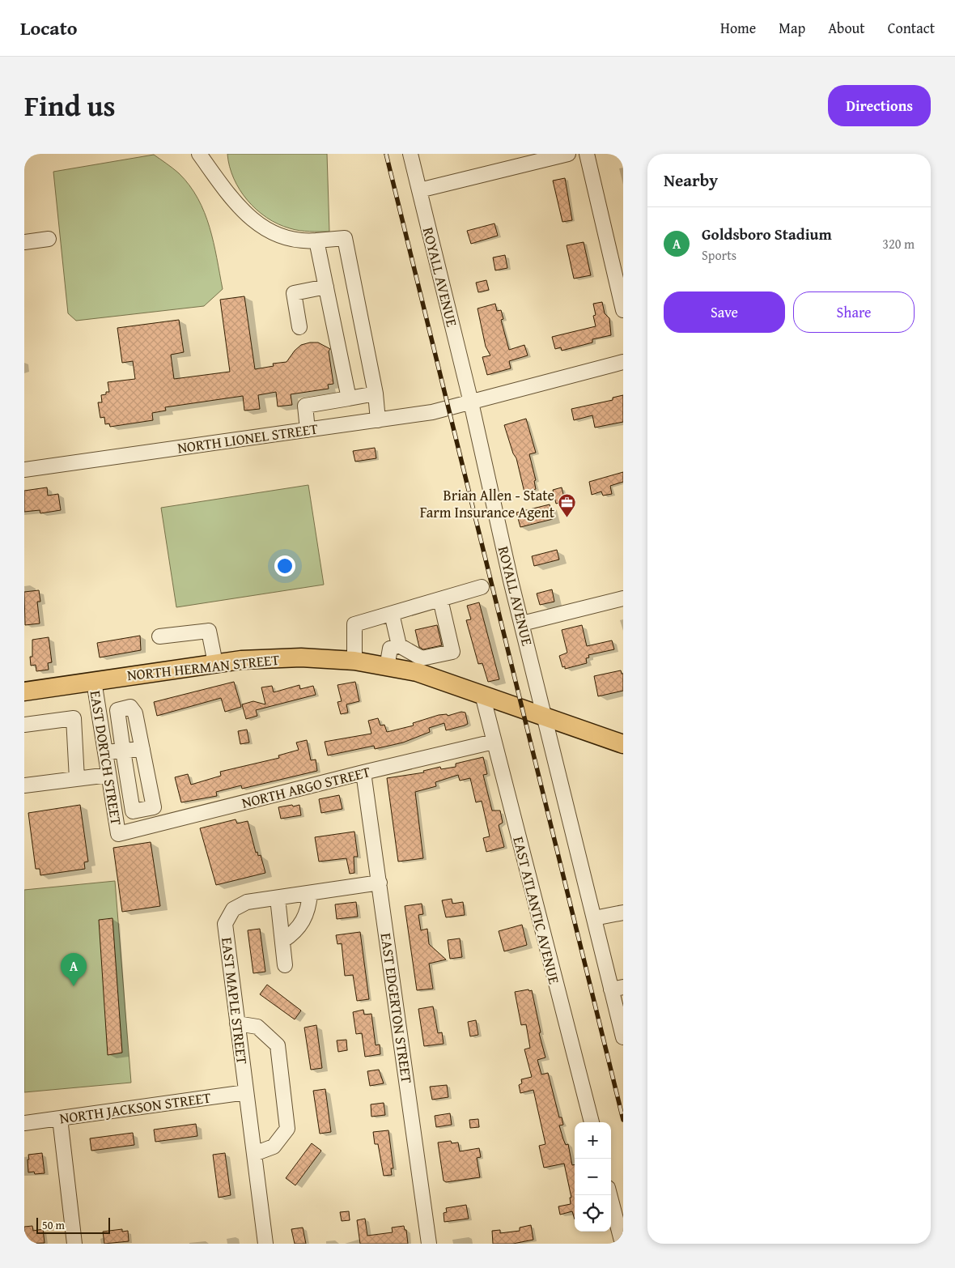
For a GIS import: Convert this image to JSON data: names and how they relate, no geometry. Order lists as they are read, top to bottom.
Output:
{
  "streets": {
    "main road": ["NORTH HERMAN STREET"],
    "street": [
      "ROYALL AVENUE",
      "NORTH LIONEL STREET",
      "EAST DORTCH STREET",
      "NORTH ARGO STREET",
      "EAST ATLANTIC AVENUE",
      "EAST MAPLE STREET",
      "EAST EDGERTON STREET",
      "NORTH JACKSON STREET"
    ]
  },
  "crossings": [
    ["ROYALL AVENUE", "NORTH LIONEL STREET"],
    ["ROYALL AVENUE", "NORTH HERMAN STREET"],
    ["NORTH HERMAN STREET", "EAST DORTCH STREET"],
    ["NORTH HERMAN STREET", "EAST ATLANTIC AVENUE"],
    ["EAST DORTCH STREET", "NORTH ARGO STREET"],
    ["NORTH ARGO STREET", "EAST ATLANTIC AVENUE"],
    ["NORTH ARGO STREET", "EAST EDGERTON STREET"],
    ["EAST MAPLE STREET", "EAST EDGERTON STREET"],
    ["EAST MAPLE STREET", "NORTH JACKSON STREET"]
  ],
  "places": {
    "office": ["Brian Allen - State Farm Insurance Agent"]
  },
  "scale_bar": "50 m",
  "page": {
    "header": "Locato",
    "nav": [
      "Home",
      "Map",
      "About",
      "Contact"
    ],
    "title": "Find us",
    "buttons": [
      "Directions",
      ["Save", "Share"]
    ],
    "heading": "Nearby",
    "list": [
      {
        "mark": "A",
        "name": "Goldsboro Stadium",
        "note": "Sports",
        "value": "320 m"
      }
    ],
    "pins": "A",
    "map_buttons": ["+", "−"],
    "scale": "50 m"
  }
}
